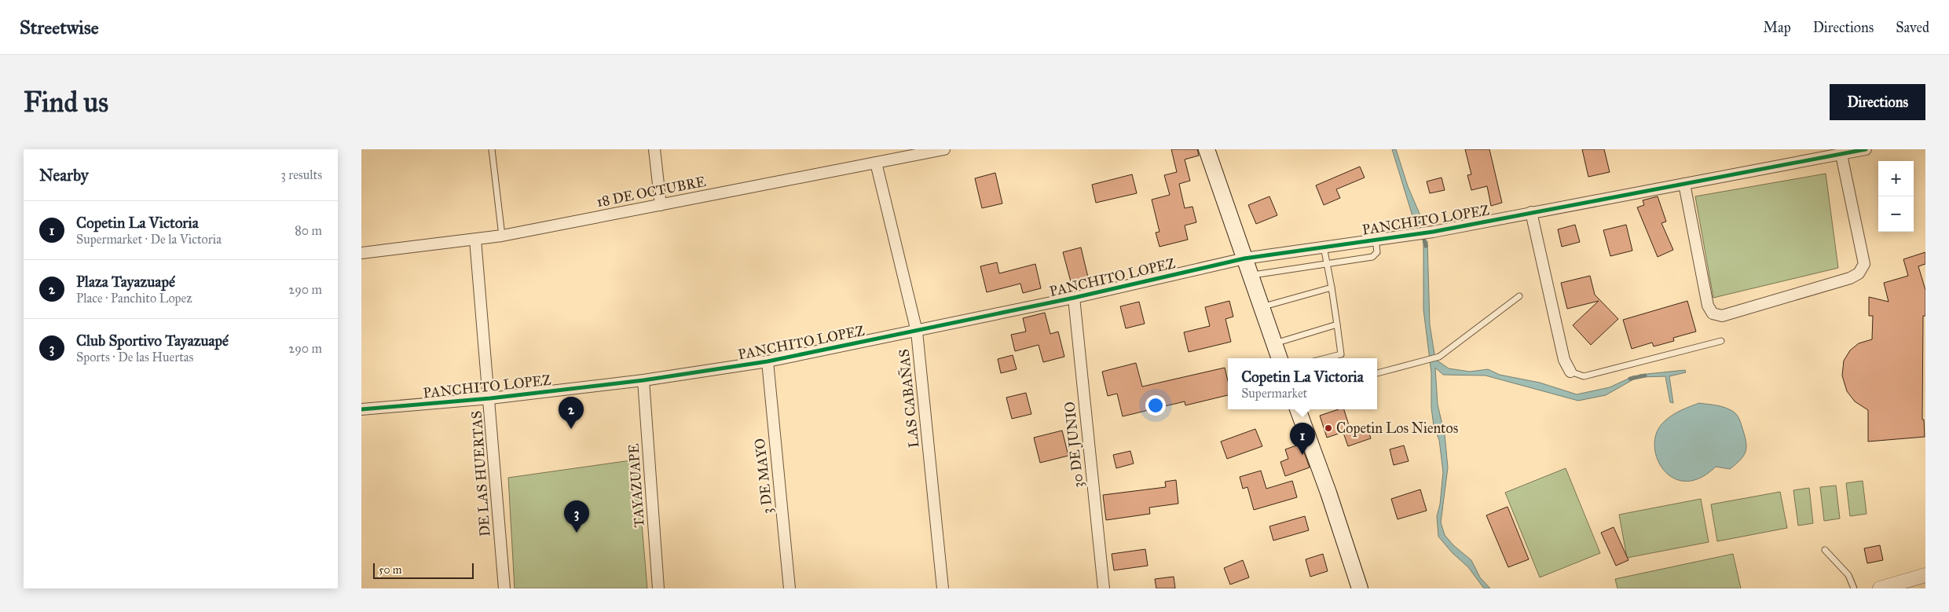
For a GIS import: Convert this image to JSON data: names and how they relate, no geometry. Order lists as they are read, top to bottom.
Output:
{
  "streets": {
    "street": [
      "18 DE OCTUBRE",
      "PANCHITO LOPEZ",
      "LAS CABAÑAS",
      "30 DE JUNIO",
      "DE LAS HUERTAS",
      "3 DE MAYO",
      "TAYAZUAPE"
    ]
  },
  "crossings": [
    ["18 DE OCTUBRE", "LAS CABAÑAS"],
    ["18 DE OCTUBRE", "DE LAS HUERTAS"],
    ["PANCHITO LOPEZ", "LAS CABAÑAS"],
    ["PANCHITO LOPEZ", "30 DE JUNIO"],
    ["PANCHITO LOPEZ", "DE LAS HUERTAS"],
    ["PANCHITO LOPEZ", "3 DE MAYO"],
    ["PANCHITO LOPEZ", "TAYAZUAPE"]
  ],
  "places": ["Copetin Los Nientos"],
  "scale_bar": "50 m",
  "page": {
    "header": "Streetwise",
    "nav": ["Map", "Directions", "Saved"],
    "buttons": "Directions",
    "title": "Find us",
    "heading": ["Nearby", "3 results"],
    "map_buttons": ["+", "−"],
    "list": [
      {
        "mark": "1",
        "name": "Copetin La Victoria",
        "note": "Supermarket · De la Victoria",
        "value": "80 m"
      },
      {
        "mark": "2",
        "name": "Plaza Tayazuapé",
        "note": "Place · Panchito Lopez",
        "value": "290 m"
      },
      {
        "mark": "3",
        "name": "Club Sportivo Tayazuapé",
        "note": "Sports · De las Huertas",
        "value": "290 m"
      }
    ],
    "popup": ["Copetin La Victoria", "Supermarket"],
    "pins": ["2", "1", "3"],
    "scale": "50 m"
  }
}
